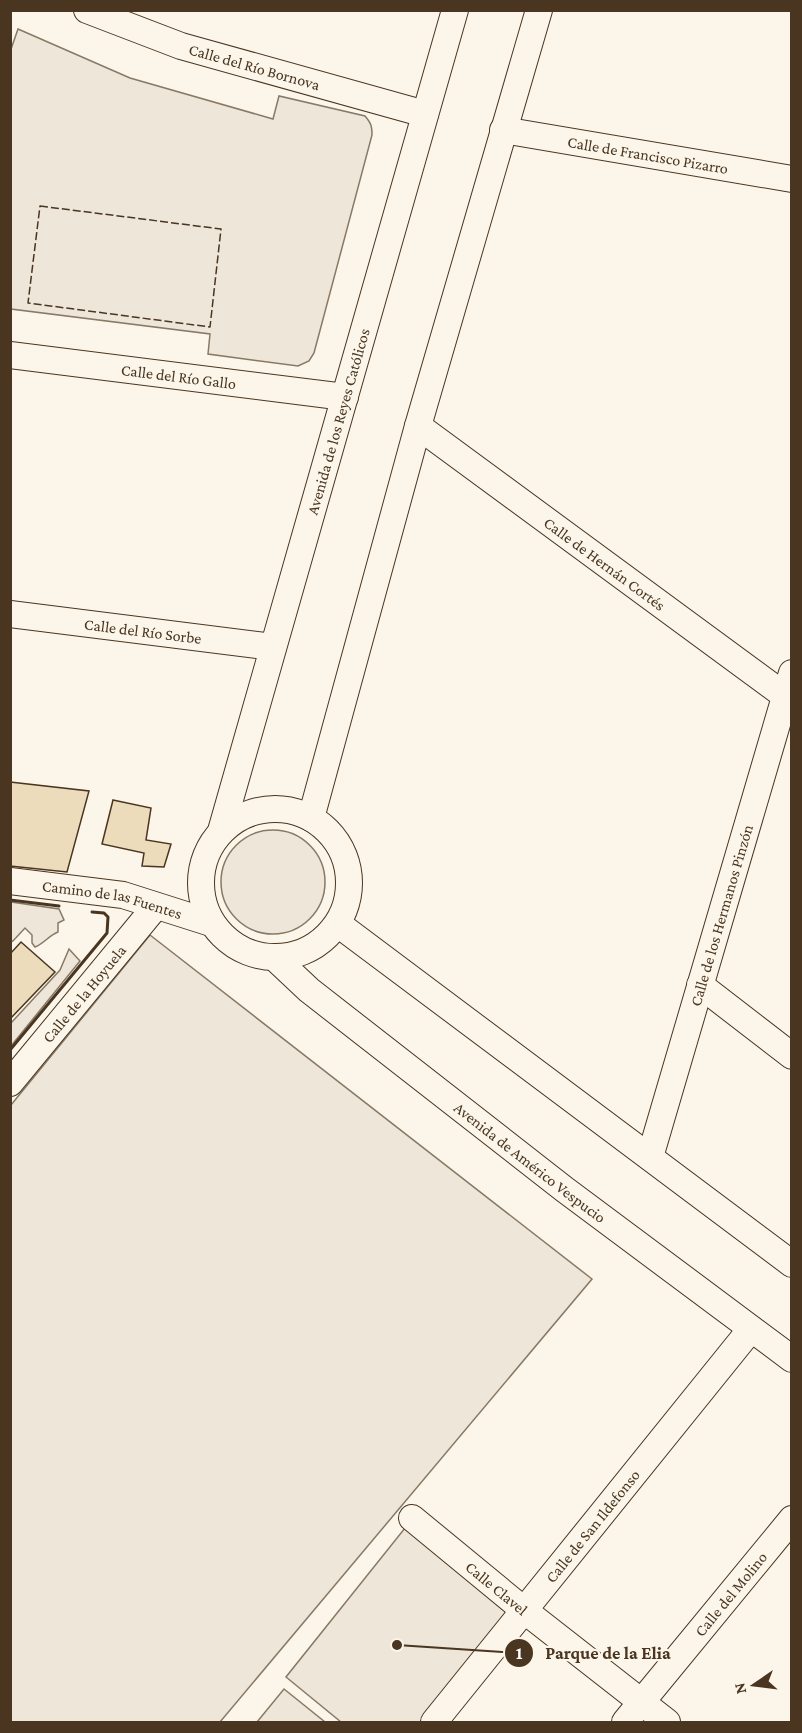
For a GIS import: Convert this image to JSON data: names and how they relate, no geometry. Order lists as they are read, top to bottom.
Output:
{
  "streets": {
    "street": [
      "Calle del Río Bornova",
      "Calle de Francisco Pizarro",
      "Calle del Río Gallo",
      "Avenida de los Reyes Católicos",
      "Calle de Hernán Cortés",
      "Calle del Río Sorbe",
      "Camino de las Fuentes",
      "Calle de los Hermanos Pinzón",
      "Calle de la Hoyuela",
      "Avenida de Américo Vespucio",
      "Calle de San Ildefonso",
      "Calle Clavel",
      "Calle del Molino"
    ]
  },
  "crossings": [
    ["Calle del Río Bornova", "Avenida de los Reyes Católicos"],
    ["Calle del Río Gallo", "Avenida de los Reyes Católicos"],
    ["Avenida de los Reyes Católicos", "Calle del Río Sorbe"],
    ["Avenida de los Reyes Católicos", "Camino de las Fuentes"],
    ["Avenida de los Reyes Católicos", "Avenida de Américo Vespucio"],
    ["Calle de Hernán Cortés", "Calle de los Hermanos Pinzón"],
    ["Camino de las Fuentes", "Calle de la Hoyuela"],
    ["Camino de las Fuentes", "Avenida de Américo Vespucio"],
    ["Avenida de Américo Vespucio", "Calle de San Ildefonso"],
    ["Calle de San Ildefonso", "Calle Clavel"],
    ["Calle Clavel", "Calle del Molino"]
  ],
  "places": ["Parque de la Elia"],
  "north": "left"
}
